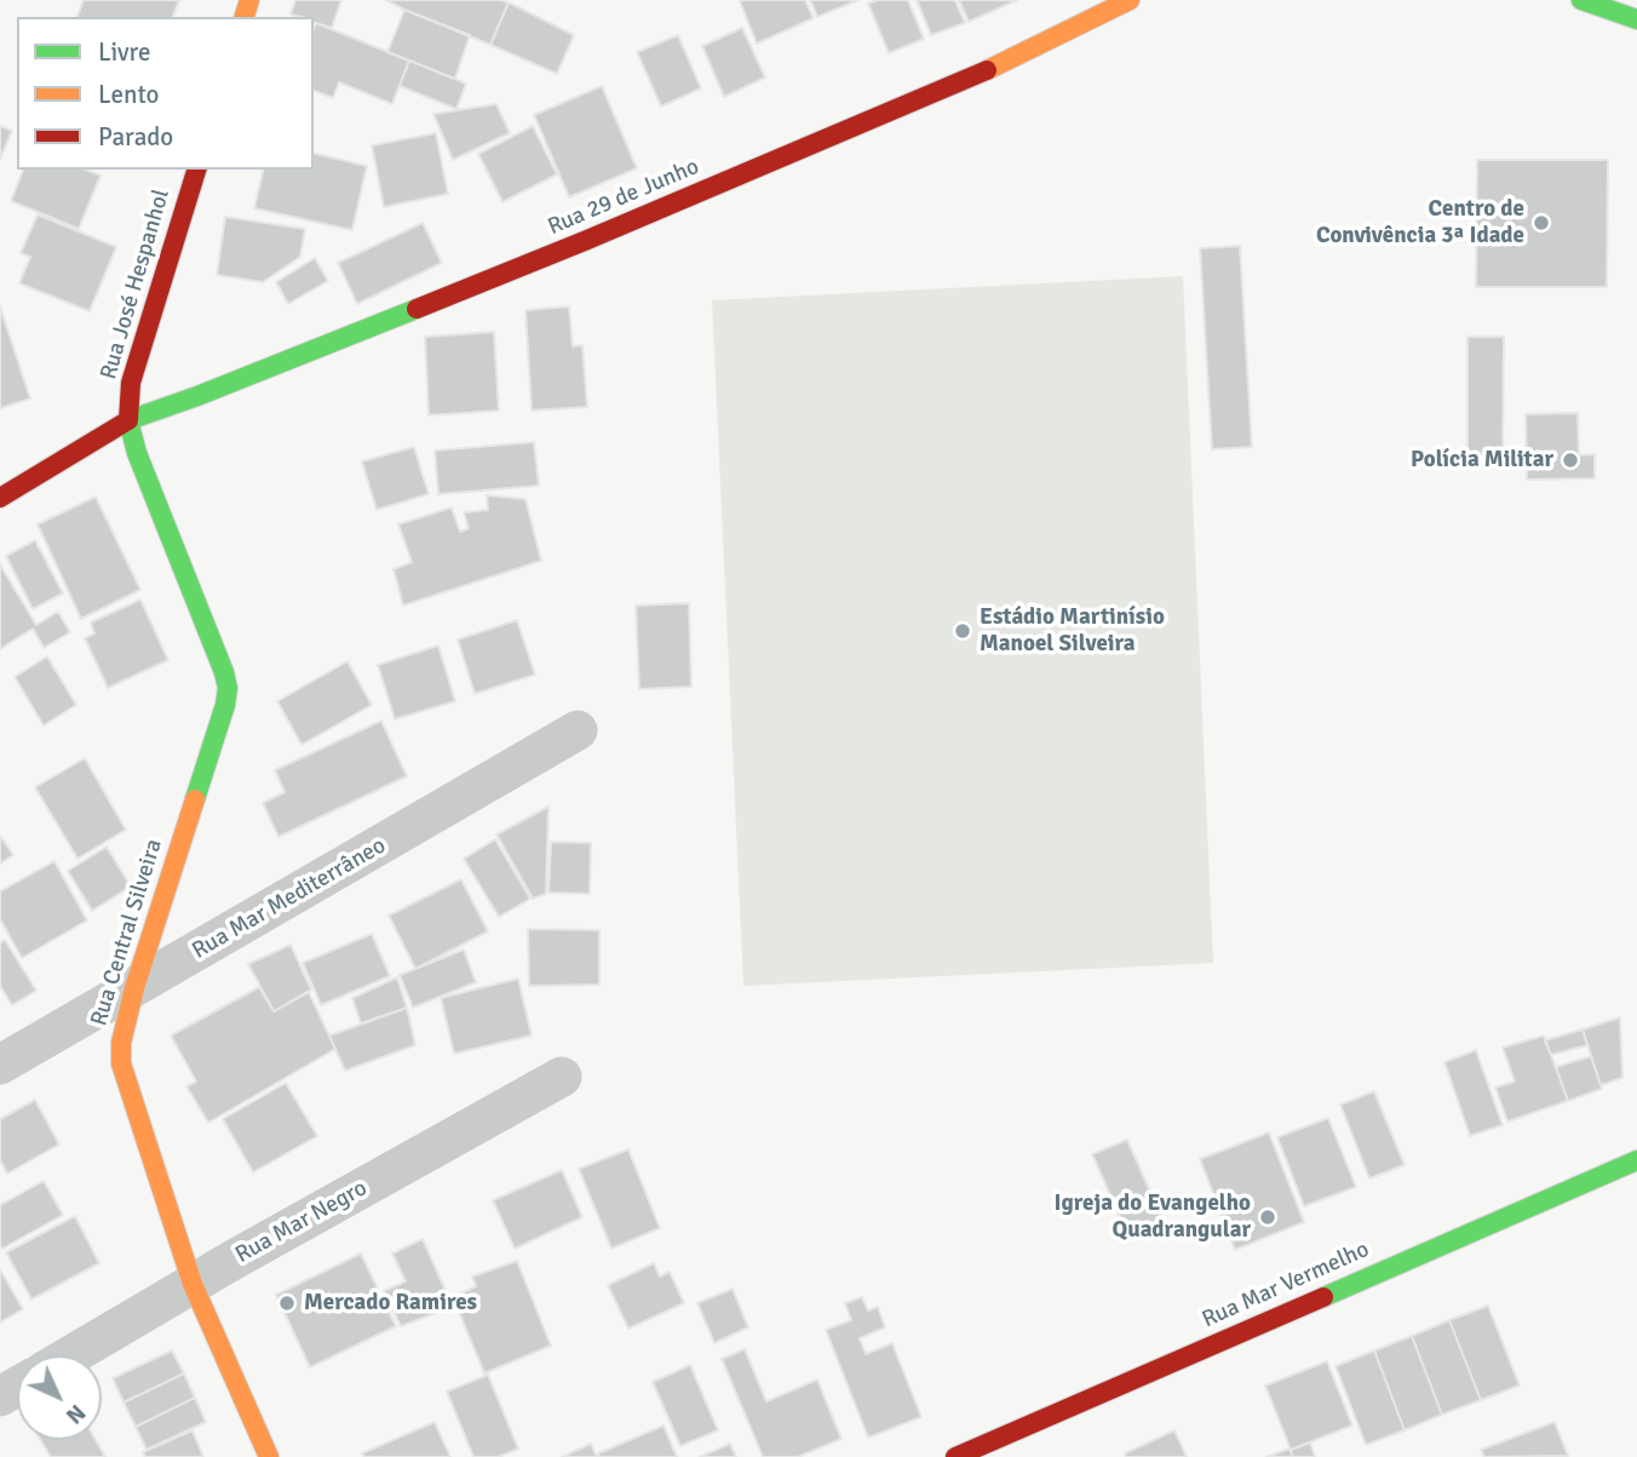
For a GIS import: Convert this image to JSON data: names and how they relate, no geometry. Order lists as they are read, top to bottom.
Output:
{
  "streets": {
    "street": [
      "Rua 29 de Junho",
      "Rua José Hespanhol",
      "Rua Mar Mediterrâneo",
      "Rua Central Silveira",
      "Rua Mar Negro",
      "Rua Mar Vermelho"
    ]
  },
  "crossings": [
    ["Rua 29 de Junho", "Rua José Hespanhol"],
    ["Rua 29 de Junho", "Rua Central Silveira"],
    ["Rua José Hespanhol", "Rua Central Silveira"],
    ["Rua Mar Mediterrâneo", "Rua Central Silveira"],
    ["Rua Central Silveira", "Rua Mar Negro"]
  ],
  "places": [
    "Centro de Convivência 3ª Idade",
    "Polícia Militar",
    "Estádio Martinísio Manoel Silveira",
    "Igreja do Evangelho Quadrangular",
    "Mercado Ramires"
  ],
  "legend": ["Livre", "Lento", "Parado"],
  "north": "bottom right"
}
